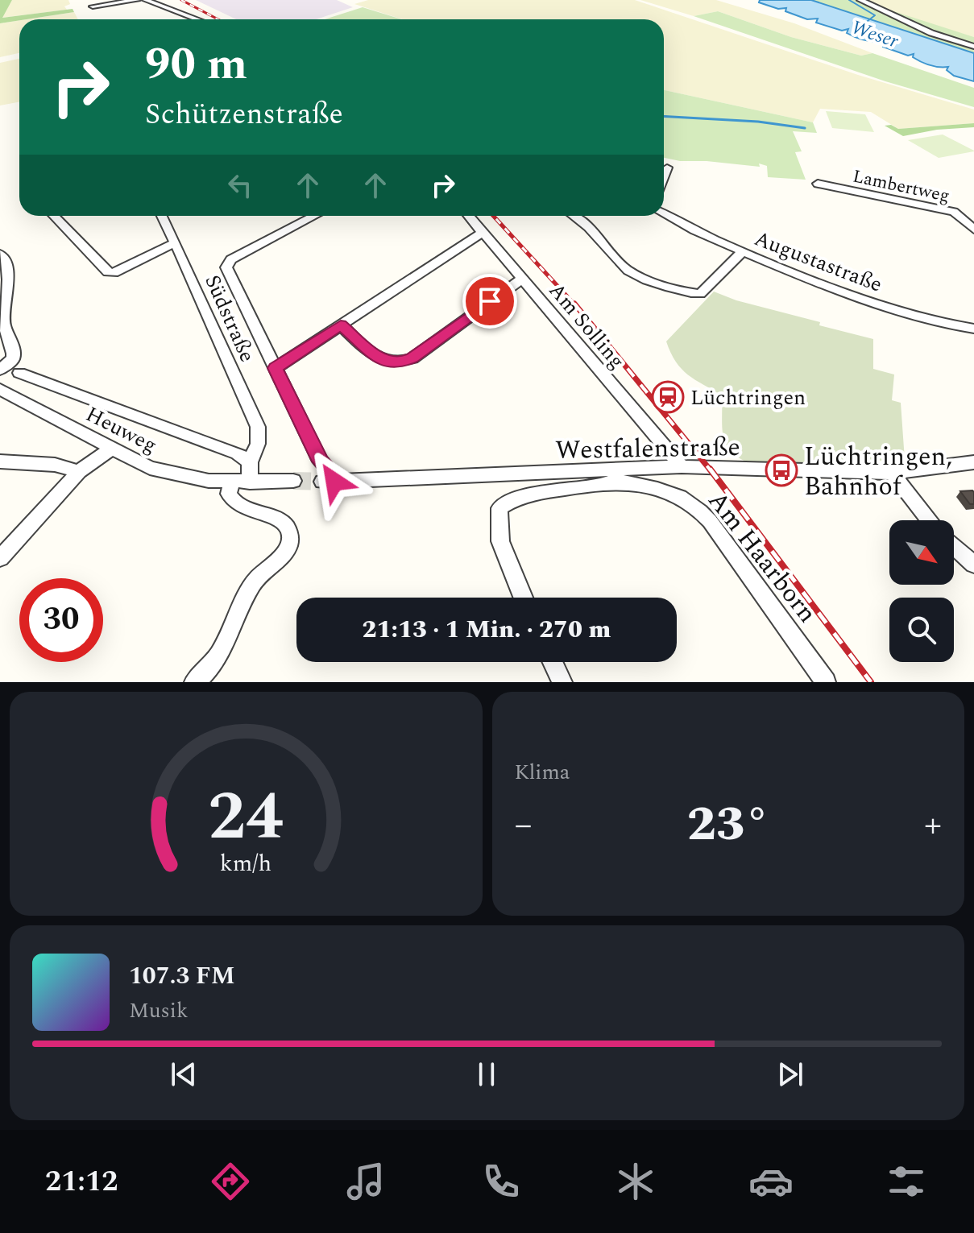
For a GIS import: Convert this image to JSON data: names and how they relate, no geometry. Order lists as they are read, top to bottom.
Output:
{
  "streets": {
    "street": [
      "Lambertweg",
      "Augustastraße",
      "Südstraße",
      "Am Solling",
      "Heuweg",
      "Westfalenstraße",
      "Am Haarborn"
    ]
  },
  "crossings": [
    ["Südstraße", "Heuweg"],
    ["Am Solling", "Westfalenstraße"],
    ["Westfalenstraße", "Am Haarborn"]
  ],
  "water": ["Weser"],
  "places": {
    "station": ["Lüchtringen"],
    "bus stop": ["Lüchtringen, Bahnhof"]
  },
  "north": "bottom right",
  "page": {
    "turn": ["90 m", "Schützenstraße"],
    "limit": "30",
    "trip": "21:13 · 1 Min. · 270 m",
    "tile": "Klima",
    "heat": ["−", "23°", "+"],
    "song": ["107.3 FM", "Musik"],
    "tabs": "21:12",
    "gauge": ["24", "km/h"]
  }
}
